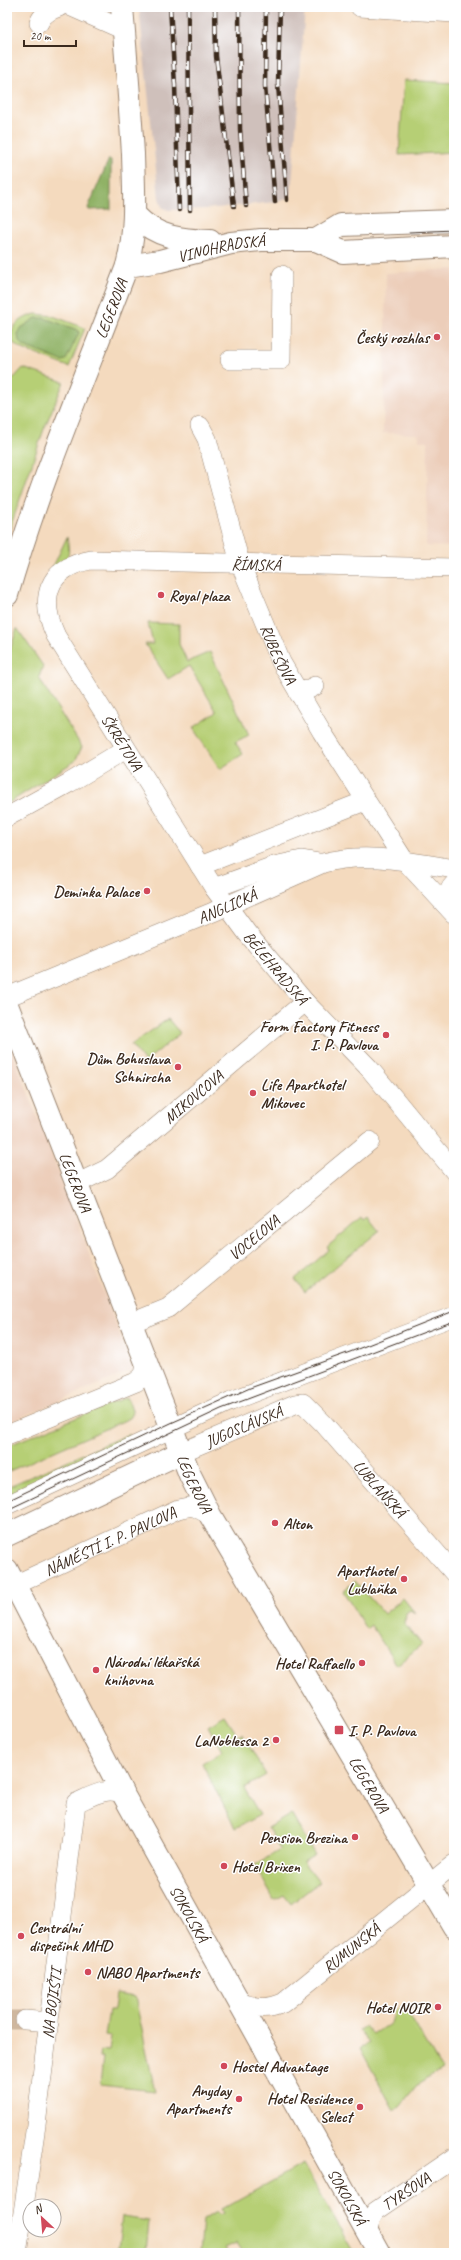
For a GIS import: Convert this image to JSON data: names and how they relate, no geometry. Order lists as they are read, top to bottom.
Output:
{
  "streets": {
    "main road": ["VINOHRADSKÁ", "LEGEROVA", "SOKOLSKÁ"],
    "street": [
      "ŘÍMSKÁ",
      "RUBEŠOVA",
      "ŠKRÉTOVA",
      "ANGLICKÁ",
      "BĚLEHRADSKÁ",
      "MIKOVCOVA",
      "VOCELOVA",
      "JUGOSLÁVSKÁ",
      "LUBLAŇSKÁ",
      "NÁMĚSTÍ I. P. PAVLOVA",
      "RUMUNSKÁ",
      "NA BOJIŠTI",
      "TYRŠOVA"
    ]
  },
  "crossings": [
    ["VINOHRADSKÁ", "LEGEROVA"],
    ["LEGEROVA", "MIKOVCOVA"],
    ["LEGEROVA", "VOCELOVA"],
    ["LEGEROVA", "JUGOSLÁVSKÁ"],
    ["LEGEROVA", "NÁMĚSTÍ I. P. PAVLOVA"],
    ["LEGEROVA", "RUMUNSKÁ"],
    ["ŘÍMSKÁ", "RUBEŠOVA"],
    ["ŘÍMSKÁ", "ŠKRÉTOVA"],
    ["RUBEŠOVA", "ANGLICKÁ"],
    ["ŠKRÉTOVA", "ANGLICKÁ"],
    ["ŠKRÉTOVA", "BĚLEHRADSKÁ"],
    ["ANGLICKÁ", "BĚLEHRADSKÁ"],
    ["BĚLEHRADSKÁ", "MIKOVCOVA"],
    ["JUGOSLÁVSKÁ", "LUBLAŇSKÁ"],
    ["NÁMĚSTÍ I. P. PAVLOVA", "SOKOLSKÁ"],
    ["SOKOLSKÁ", "RUMUNSKÁ"],
    ["SOKOLSKÁ", "NA BOJIŠTI"],
    ["SOKOLSKÁ", "TYRŠOVA"]
  ],
  "places": {
    "other": [
      "Český rozhlas",
      "Royal plaza",
      "Deminka Palace",
      "Form Factory Fitness I. P. Pavlova",
      "Dům Bohuslava Schnircha",
      "Life Aparthotel Mikovec",
      "Alton",
      "Aparthotel Lublaňka",
      "Hotel Raffaello",
      "Národní lékařská knihovna",
      "LaNoblessa 2",
      "Pension Brezina",
      "Hotel Brixen",
      "Centrální dispečink MHD",
      "NABO Apartments",
      "Hotel NOIR",
      "Hostel Advantage",
      "Anyday Apartments",
      "Hotel Residence Select"
    ],
    "transit": ["I. P. Pavlova"]
  },
  "scale_bar": "20 m",
  "north": "top left"
}
